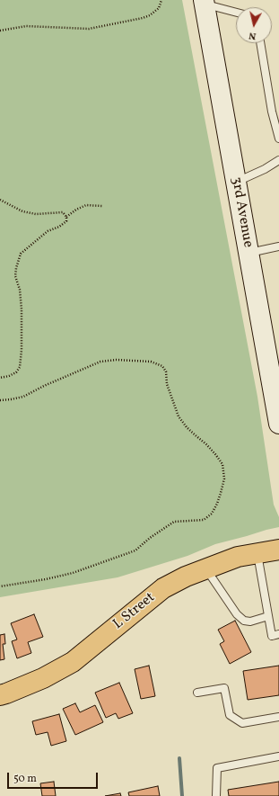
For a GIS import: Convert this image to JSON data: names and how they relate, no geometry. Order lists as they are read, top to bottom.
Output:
{
  "streets": {
    "main road": ["3rd Avenue", "L Street"]
  },
  "scale_bar": "50 m",
  "north": "bottom"
}
